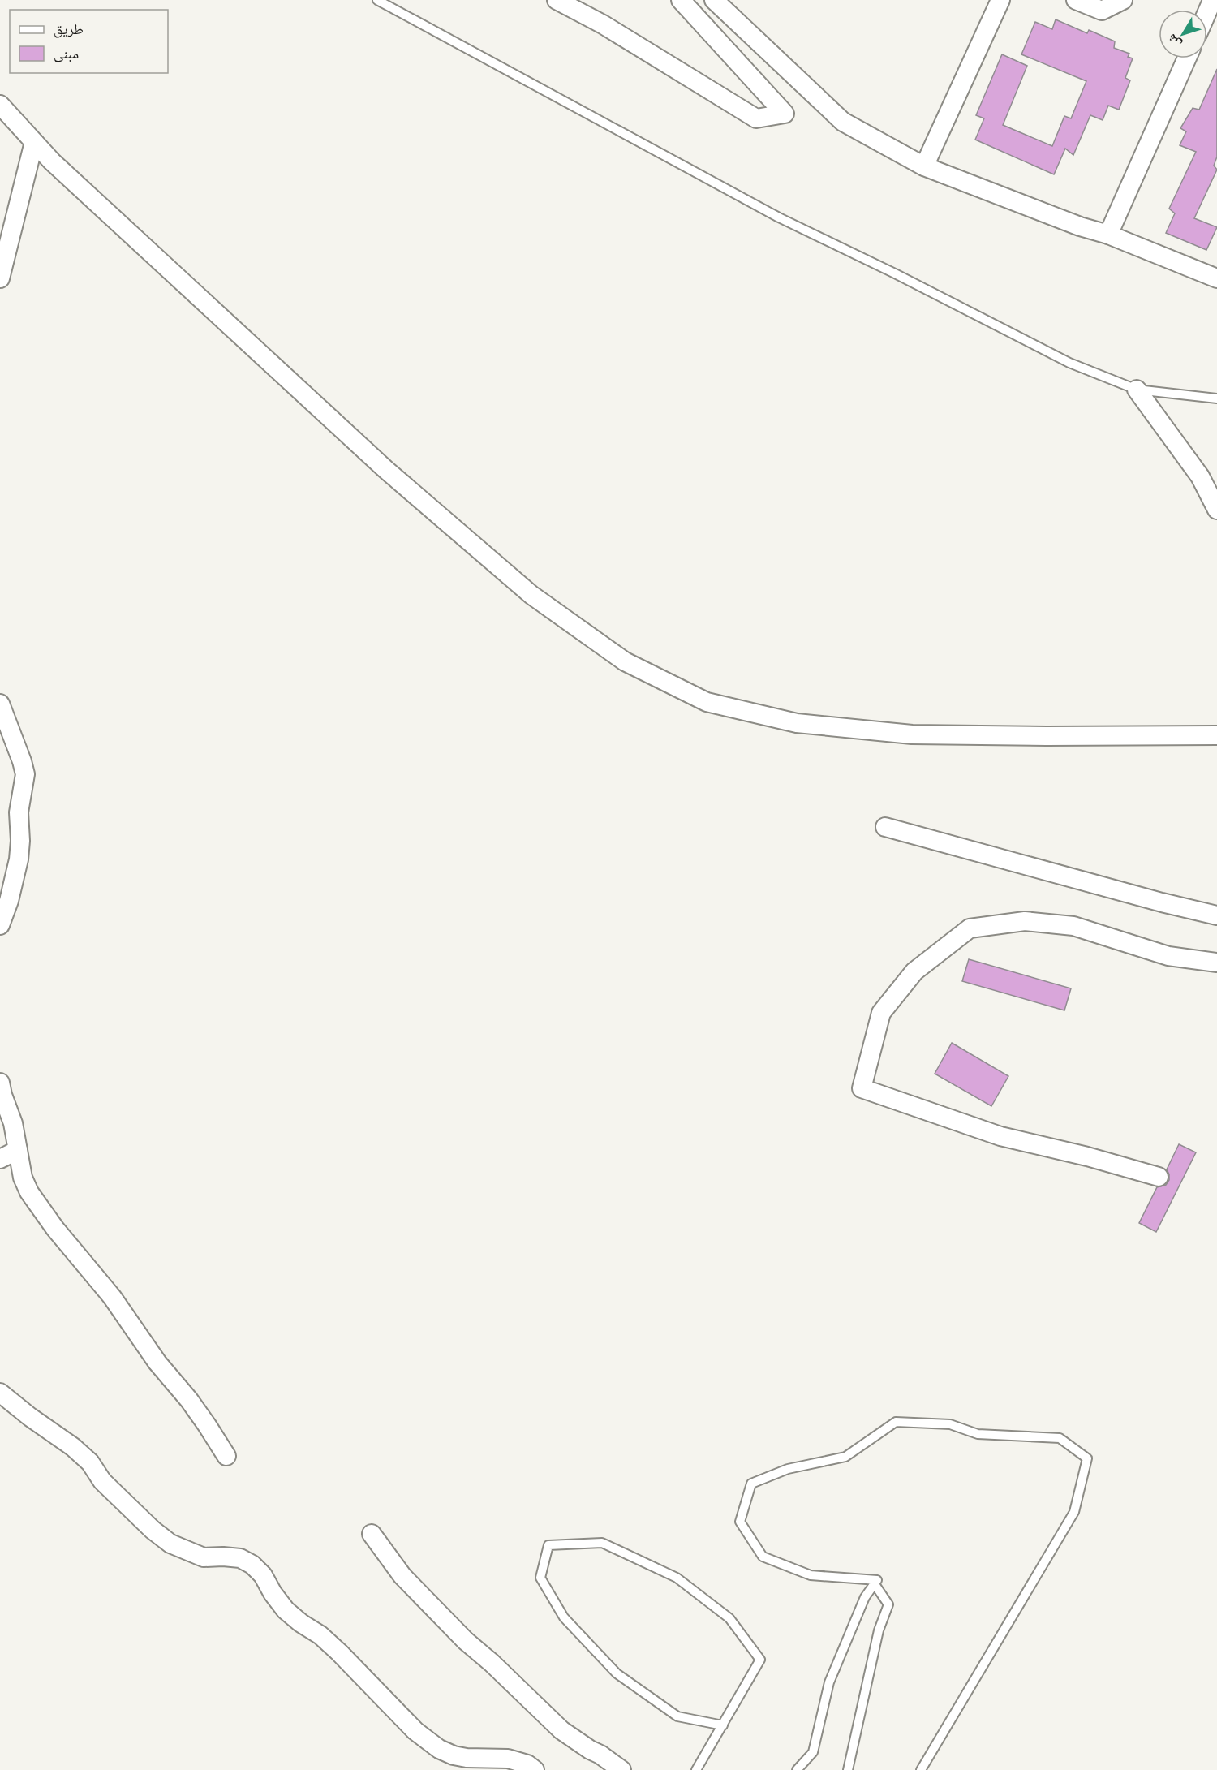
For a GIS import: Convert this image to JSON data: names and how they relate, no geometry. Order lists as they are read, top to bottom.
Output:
{
  "legend": ["طريق", "مبنى"],
  "north": "bottom left"
}
